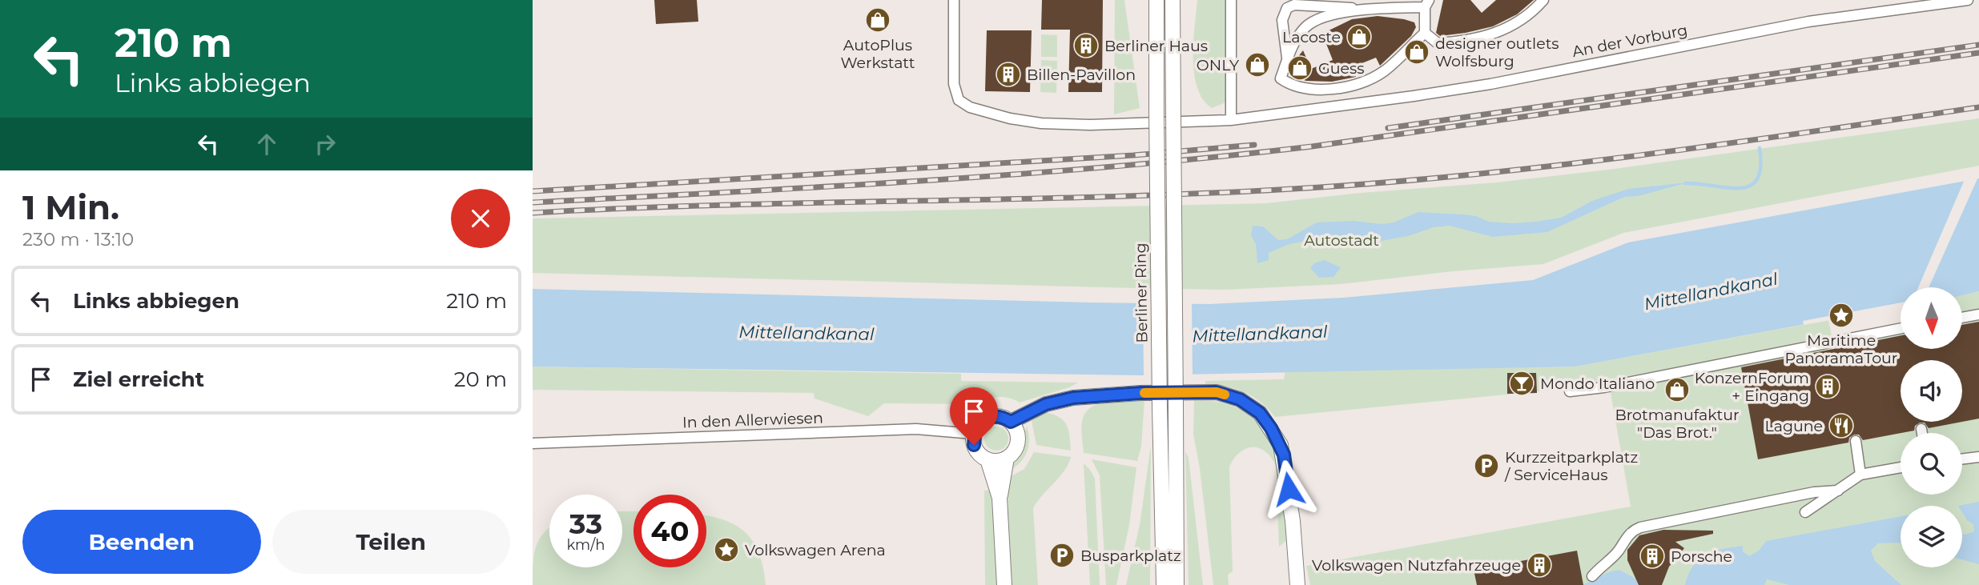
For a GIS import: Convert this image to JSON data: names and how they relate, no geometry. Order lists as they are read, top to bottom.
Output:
{
  "streets": {
    "main road": ["Berliner Ring"],
    "street": ["An der Vorburg", "In den Allerwiesen"]
  },
  "water": ["Mittellandkanal"],
  "parks": ["Autostadt"],
  "places": {
    "shop": [
      "AutoPlus Werkstatt",
      "Lacoste",
      "designer outlets Wolfsburg",
      "ONLY",
      "Guess",
      "Brotmanufaktur \"Das Brot.\""
    ],
    "building": [
      "Berliner Haus",
      "Billen-Pavillon",
      "KonzernForum + Eingang",
      "Porsche",
      "Volkswagen Nutzfahrzeuge"
    ],
    "place": ["Maritime PanoramaTour", "Volkswagen Arena"],
    "bar": ["Mondo Italiano"],
    "restaurant": ["Lagune"],
    "parking": ["Kurzzeitparkplatz / ServiceHaus", "Busparkplatz"]
  },
  "north": "bottom",
  "page": {
    "turn": ["210 m", "Links abbiegen"],
    "heading": ["1 Min.", "230 m · 13:10"],
    "list": [
      {
        "name": "Links abbiegen",
        "value": "210 m"
      },
      {
        "name": "Ziel erreicht",
        "value": "20 m"
      }
    ],
    "speed": "33 km/h",
    "limit": "40",
    "buttons": ["Beenden", "Teilen"]
  }
}
